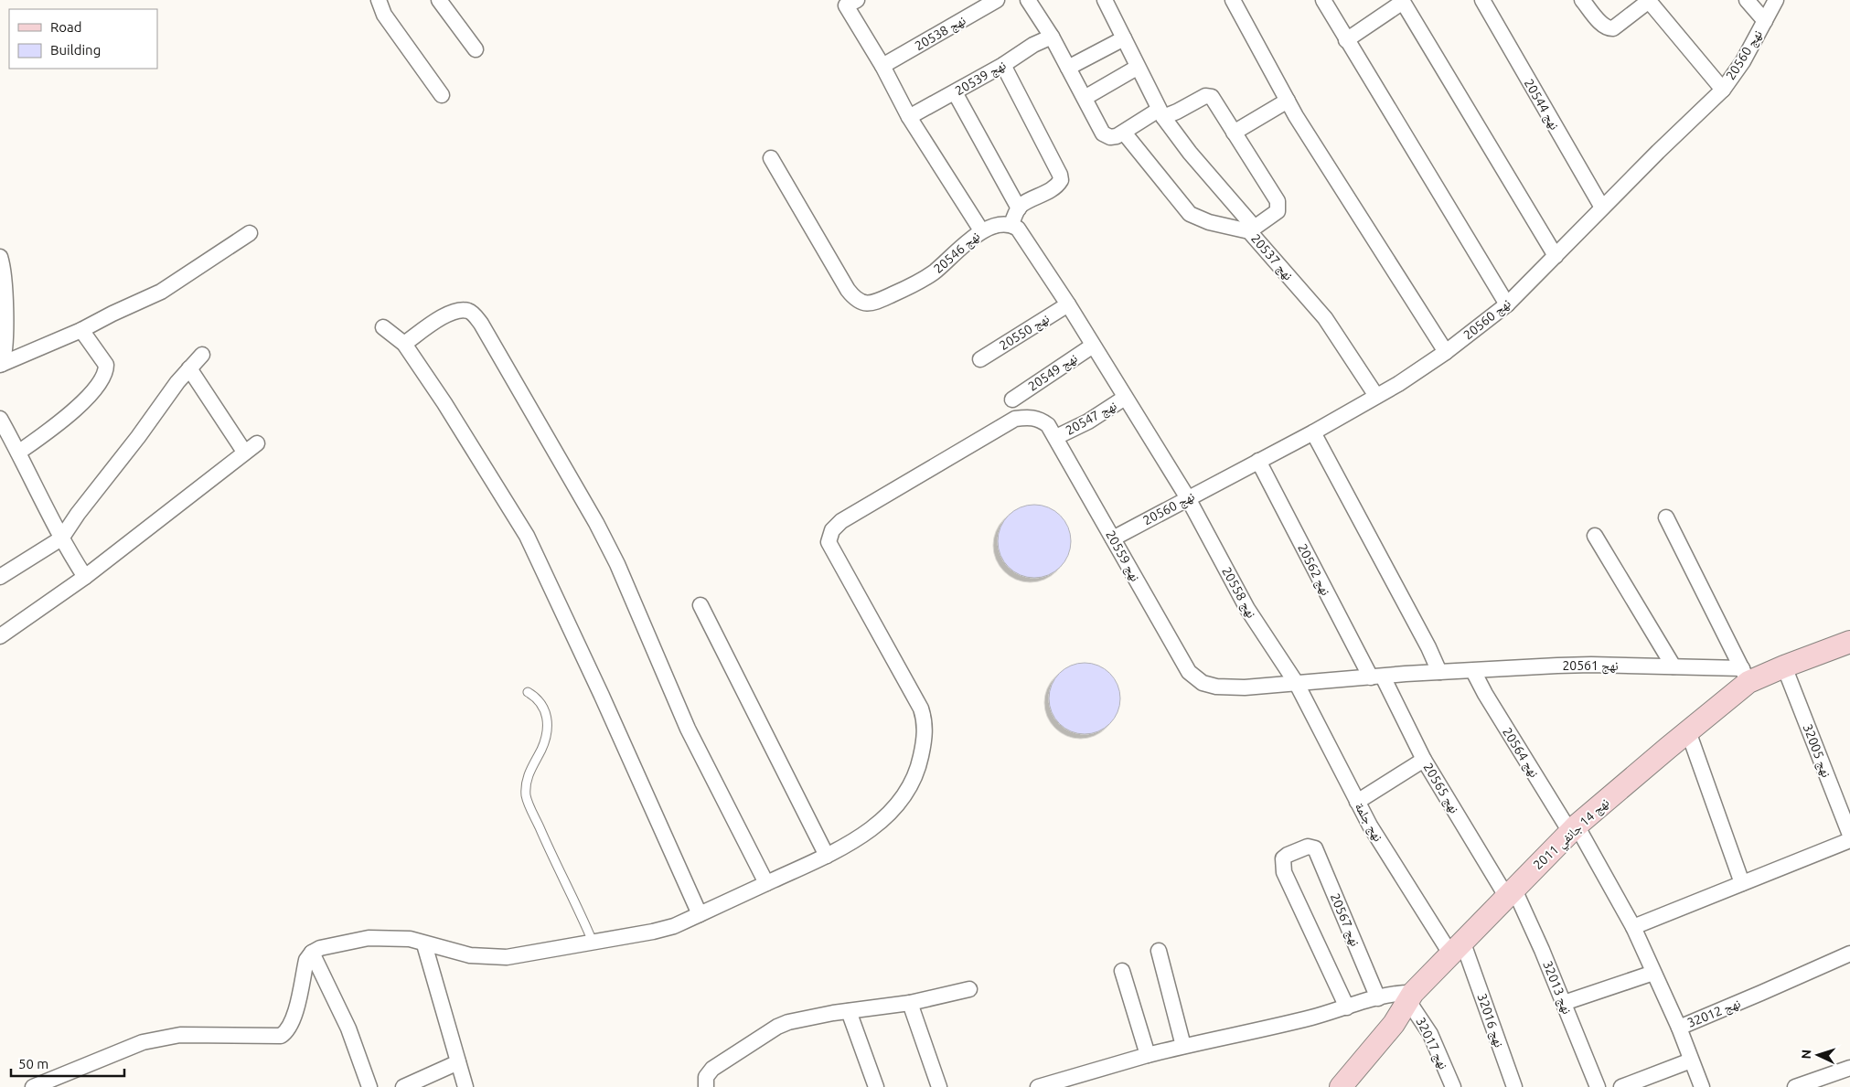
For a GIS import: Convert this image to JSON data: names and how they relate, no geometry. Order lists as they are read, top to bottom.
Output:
{
  "streets": {
    "street": [
      "نهج 20538",
      "نهج 20560",
      "نهج 20539",
      "نهج 20544",
      "نهج 20546",
      "نهج 20537",
      "نهج 20550",
      "نهج 20549",
      "نهج 20547",
      "نهج 20559",
      "نهج 20562",
      "نهج 20558",
      "نهج 20561",
      "نهج 32005",
      "نهج 20564",
      "نهج 20565",
      "نهج جلمة",
      "نهج 14 جانفي 2011",
      "نهج 20567",
      "نهج 32013",
      "نهج 32012",
      "نهج 32016",
      "نهج 32017"
    ]
  },
  "crossings": [
    ["نهج 20560", "نهج 20544"],
    ["نهج 20560", "نهج 20537"],
    ["نهج 20560", "نهج 20559"],
    ["نهج 20560", "نهج 20562"],
    ["نهج 20560", "نهج 20558"],
    ["نهج 20547", "نهج 20559"],
    ["نهج 20559", "نهج 20561"],
    ["نهج 20562", "نهج 20561"],
    ["نهج 20562", "نهج 20565"],
    ["نهج 20558", "نهج 20561"],
    ["نهج 20558", "نهج جلمة"],
    ["نهج 20561", "نهج 20564"],
    ["نهج 20561", "نهج 20565"],
    ["نهج 20561", "نهج جلمة"],
    ["نهج 20561", "نهج 14 جانفي 2011"],
    ["نهج 32005", "نهج 14 جانفي 2011"],
    ["نهج 20564", "نهج 14 جانفي 2011"],
    ["نهج 20564", "نهج 32012"],
    ["نهج 20565", "نهج 14 جانفي 2011"],
    ["نهج 20565", "نهج 32013"],
    ["نهج جلمة", "نهج 14 جانفي 2011"],
    ["نهج جلمة", "نهج 32016"],
    ["نهج 14 جانفي 2011", "نهج 32013"],
    ["نهج 14 جانفي 2011", "نهج 32016"],
    ["نهج 14 جانفي 2011", "نهج 32017"]
  ],
  "legend": ["Road", "Building"],
  "scale_bar": "50 m",
  "north": "left"
}
